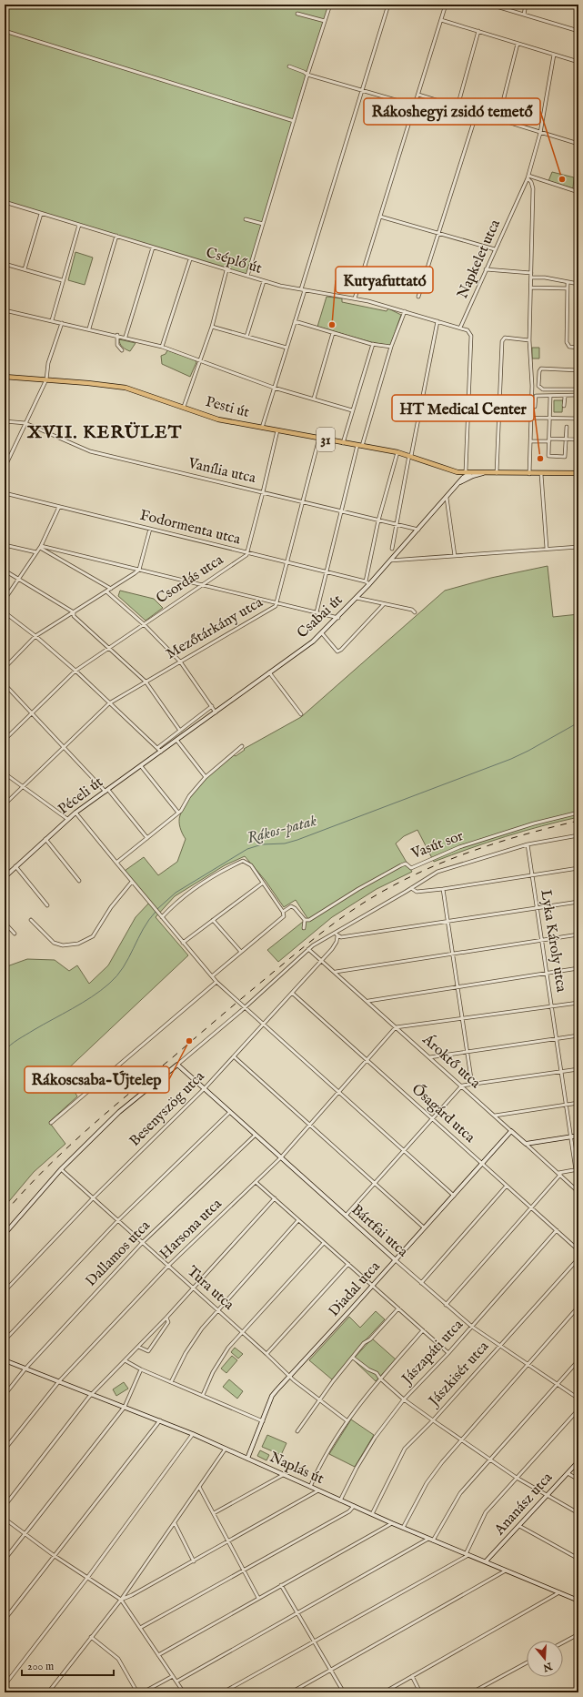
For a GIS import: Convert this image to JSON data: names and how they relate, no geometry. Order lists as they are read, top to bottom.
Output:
{
  "streets": {
    "main road": ["Pesti út", "31"],
    "street": [
      "Napkelet utca",
      "Cséplő út",
      "Vanília utca",
      "Fodormenta utca",
      "Csordás utca",
      "Csabai út",
      "Mezőtárkány utca",
      "Péceli út",
      "Vasút sor",
      "Lyka Károly utca",
      "Ároktő utca",
      "Besenyszög utca",
      "Ősagárd utca",
      "Harsona utca",
      "Bártfai utca",
      "Dallamos utca",
      "Tura utca",
      "Diadal utca",
      "Jászapáti utca",
      "Jászkisér utca",
      "Naplás út",
      "Ananász utca"
    ]
  },
  "crossings": [
    ["Napkelet utca", "Cséplő út"],
    ["Pesti út", "Csabai út"],
    ["Pesti út", "Mezőtárkány utca"],
    ["Vanília utca", "Csabai út"],
    ["Vanília utca", "Mezőtárkány utca"],
    ["Fodormenta utca", "Csordás utca"],
    ["Fodormenta utca", "Mezőtárkány utca"],
    ["Csabai út", "Péceli út"],
    ["Ároktő utca", "Besenyszög utca"],
    ["Ároktő utca", "Harsona utca"],
    ["Ároktő utca", "Diadal utca"],
    ["Besenyszög utca", "Ősagárd utca"],
    ["Besenyszög utca", "Bártfai utca"],
    ["Besenyszög utca", "Tura utca"],
    ["Ősagárd utca", "Harsona utca"],
    ["Ősagárd utca", "Diadal utca"],
    ["Ősagárd utca", "Jászapáti utca"],
    ["Harsona utca", "Bártfai utca"],
    ["Harsona utca", "Tura utca"],
    ["Harsona utca", "Naplás út"],
    ["Bártfai utca", "Dallamos utca"],
    ["Bártfai utca", "Diadal utca"],
    ["Bártfai utca", "Jászapáti utca"],
    ["Bártfai utca", "Jászkisér utca"],
    ["Dallamos utca", "Tura utca"],
    ["Dallamos utca", "Naplás út"],
    ["Tura utca", "Diadal utca"],
    ["Diadal utca", "Naplás út"],
    ["Jászapáti utca", "Naplás út"],
    ["Jászkisér utca", "Naplás út"],
    ["Naplás út", "Ananász utca"]
  ],
  "districts": ["XVII. KERÜLET"],
  "water": ["Rákos-patak"],
  "places": [
    "Rákoshegyi zsidó temető",
    "Kutyafuttató",
    "HT Medical Center",
    "Rákoscsaba-Újtelep"
  ],
  "scale_bar": "200 m",
  "north": "bottom"
}
